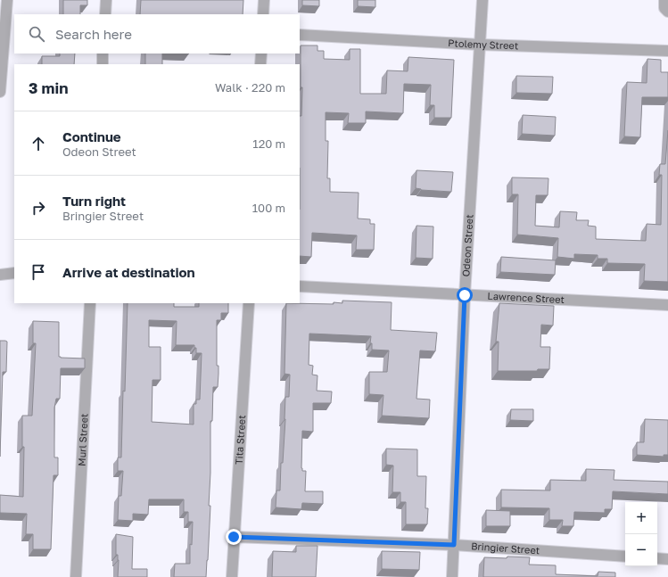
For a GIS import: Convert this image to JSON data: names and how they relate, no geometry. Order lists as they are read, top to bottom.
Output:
{
  "streets": {
    "street": [
      "Ptolemy Street",
      "Odeon Street",
      "Lawrence Street",
      "Murl Street",
      "Tita Street",
      "Bringier Street"
    ]
  },
  "crossings": [
    ["Ptolemy Street", "Odeon Street"],
    ["Odeon Street", "Lawrence Street"],
    ["Odeon Street", "Bringier Street"],
    ["Tita Street", "Bringier Street"]
  ],
  "page": {
    "search": "Search here",
    "heading": ["3 min", "Walk · 220 m"],
    "list": [
      ["Continue", "Odeon Street", "120 m"],
      ["Turn right", "Bringier Street", "100 m"],
      "Arrive at destination"
    ],
    "map_buttons": ["+", "−"]
  }
}
